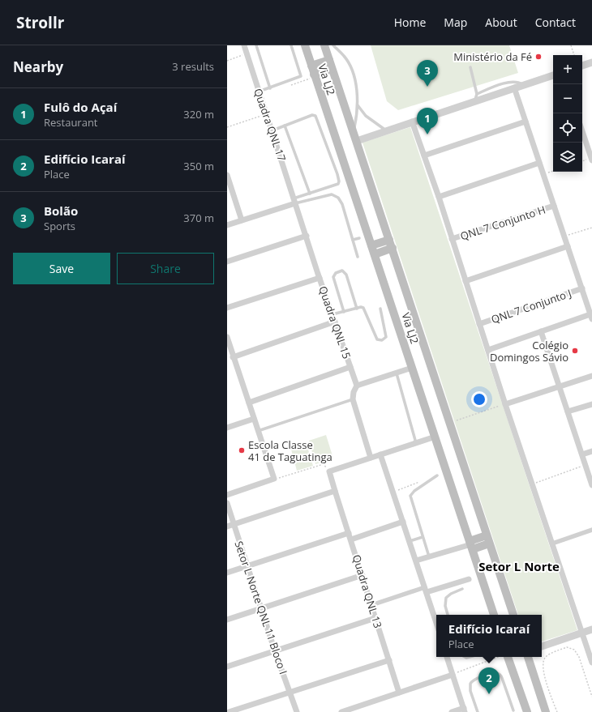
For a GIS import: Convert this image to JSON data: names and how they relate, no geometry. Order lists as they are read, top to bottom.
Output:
{
  "streets": {
    "main road": ["Via LJ2"],
    "street": [
      "Quadra QNL 17",
      "QNL 7 Conjunto H",
      "QNL 7 Conjunto J",
      "Quadra QNL 15",
      "Quadra QNL 13",
      "Setor L Norte QNL 11 Bloco I"
    ]
  },
  "crossings": [
    ["Quadra QNL 17", "Quadra QNL 15"]
  ],
  "districts": ["Setor L Norte"],
  "places": ["Ministério da Fé", "Colégio Domingos Sávio", "Escola Classe 41 de Taguatinga"],
  "page": {
    "header": "Strollr",
    "nav": [
      "Home",
      "Map",
      "About",
      "Contact"
    ],
    "heading": ["Nearby", "3 results"],
    "map_buttons": ["+", "−"],
    "pins": ["3", "1", "2"],
    "list": [
      {
        "mark": "1",
        "name": "Fulô do Açaí",
        "note": "Restaurant",
        "value": "320 m"
      },
      {
        "mark": "2",
        "name": "Edifício Icaraí",
        "note": "Place",
        "value": "350 m"
      },
      {
        "mark": "3",
        "name": "Bolão",
        "note": "Sports",
        "value": "370 m"
      }
    ],
    "buttons": ["Save", "Share"],
    "popup": ["Edifício Icaraí", "Place"]
  }
}
